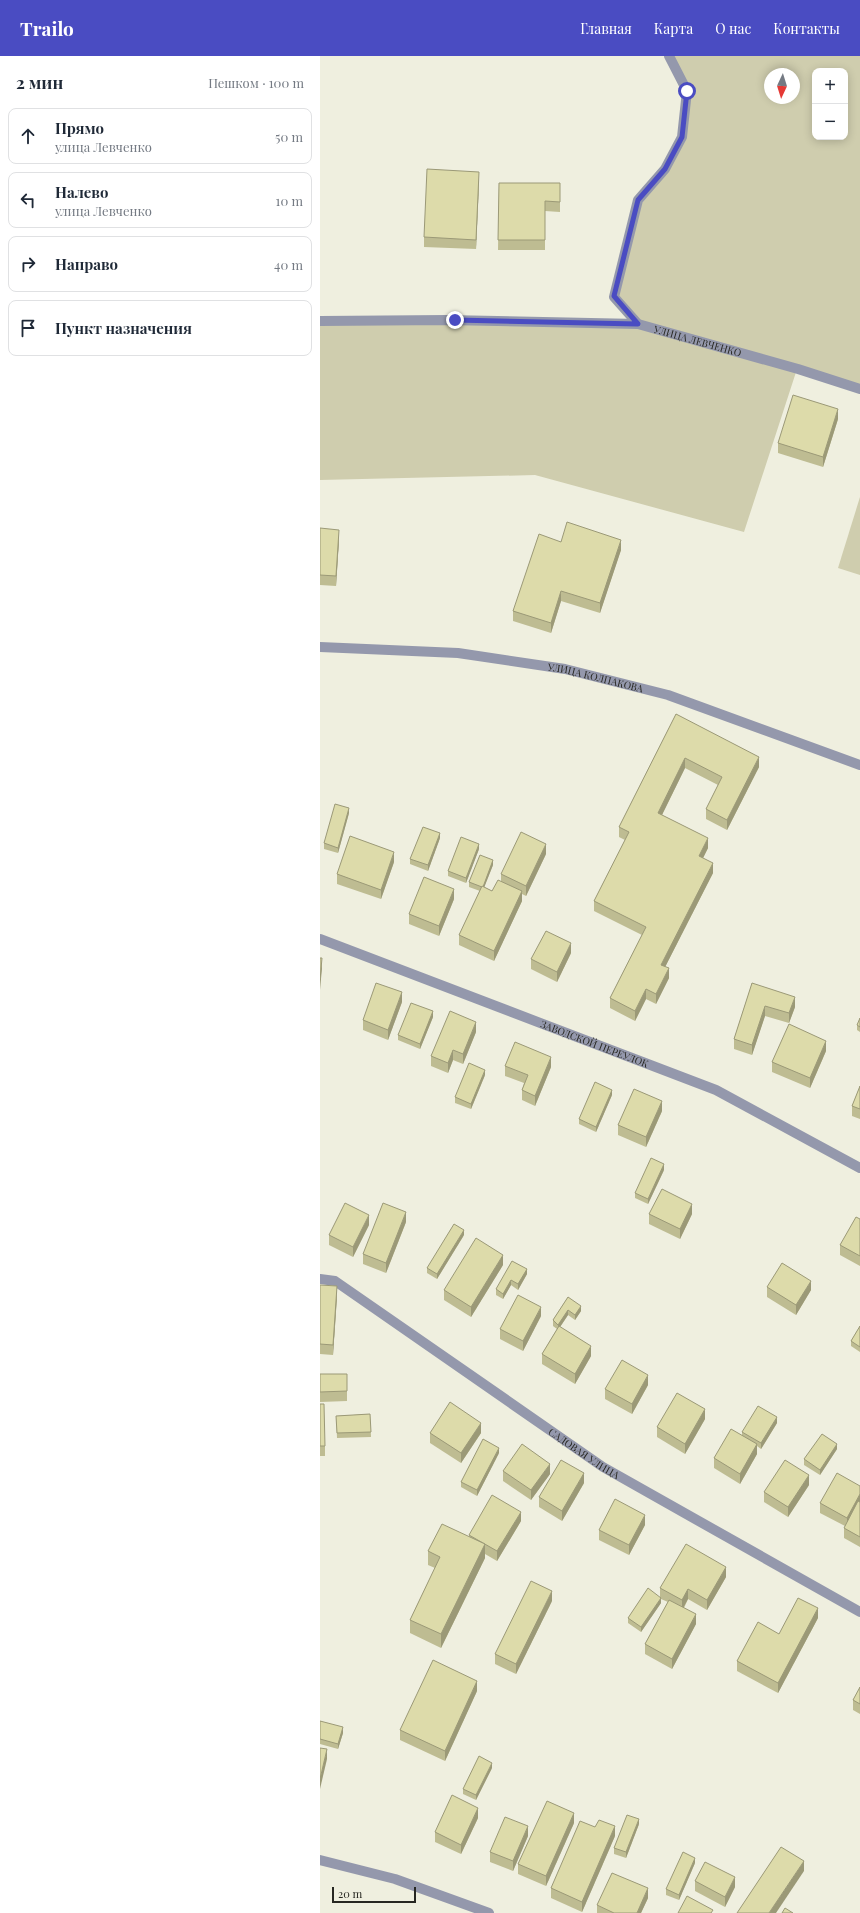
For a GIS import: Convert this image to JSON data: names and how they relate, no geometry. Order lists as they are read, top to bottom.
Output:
{
  "streets": {
    "street": [
      "УЛИЦА ЛЕВЧЕНКО",
      "УЛИЦА КОЛПАКОВА",
      "ЗАВОДСКОЙ ПЕРЕУЛОК",
      "САДОВАЯ УЛИЦА"
    ]
  },
  "scale_bar": "20 m",
  "north": "bottom",
  "page": {
    "header": "Trailo",
    "nav": [
      "Главная",
      "Карта",
      "О нас",
      "Контакты"
    ],
    "heading": ["2 мин", "Пешком · 100 m"],
    "map_buttons": ["+", "−"],
    "list": [
      ["Прямо", "улица Левченко", "50 m"],
      ["Налево", "улица Левченко", "10 m"],
      ["Направо", "40 m"],
      "Пункт назначения"
    ],
    "scale": "20 m"
  }
}
